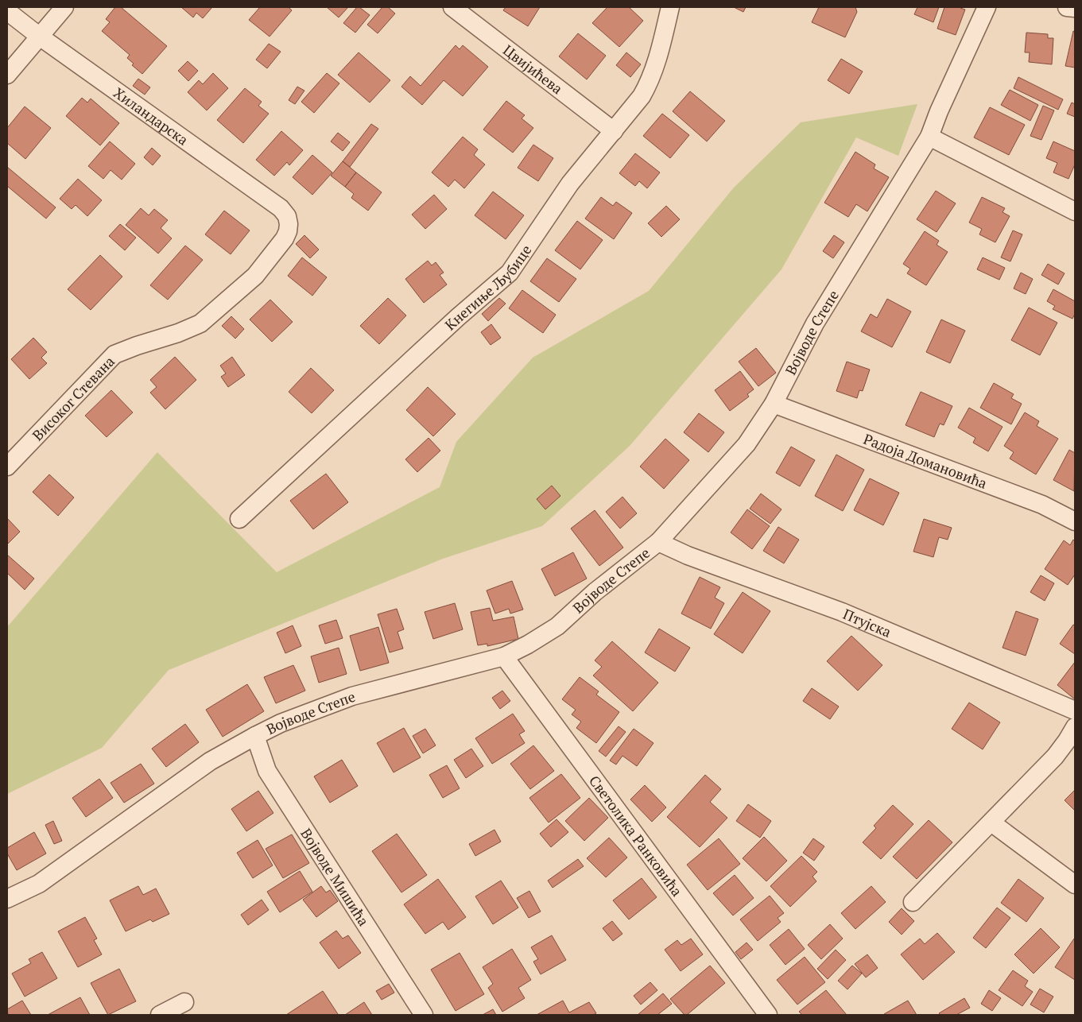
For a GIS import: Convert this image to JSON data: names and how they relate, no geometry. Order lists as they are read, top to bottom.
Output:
{
  "streets": {
    "street": [
      "Цвијићева",
      "Хиландарска",
      "Кнегиње Љубице",
      "Војводе Степе",
      "Високог Стевана",
      "Радоја Домановића",
      "Птујска",
      "Светолика Ранковића",
      "Војводе Мишића"
    ]
  },
  "crossings": [
    ["Цвијићева", "Кнегиње Љубице"],
    ["Хиландарска", "Високог Стевана"],
    ["Војводе Степе", "Радоја Домановића"],
    ["Војводе Степе", "Птујска"],
    ["Војводе Степе", "Светолика Ранковића"],
    ["Војводе Степе", "Војводе Мишића"]
  ]
}
